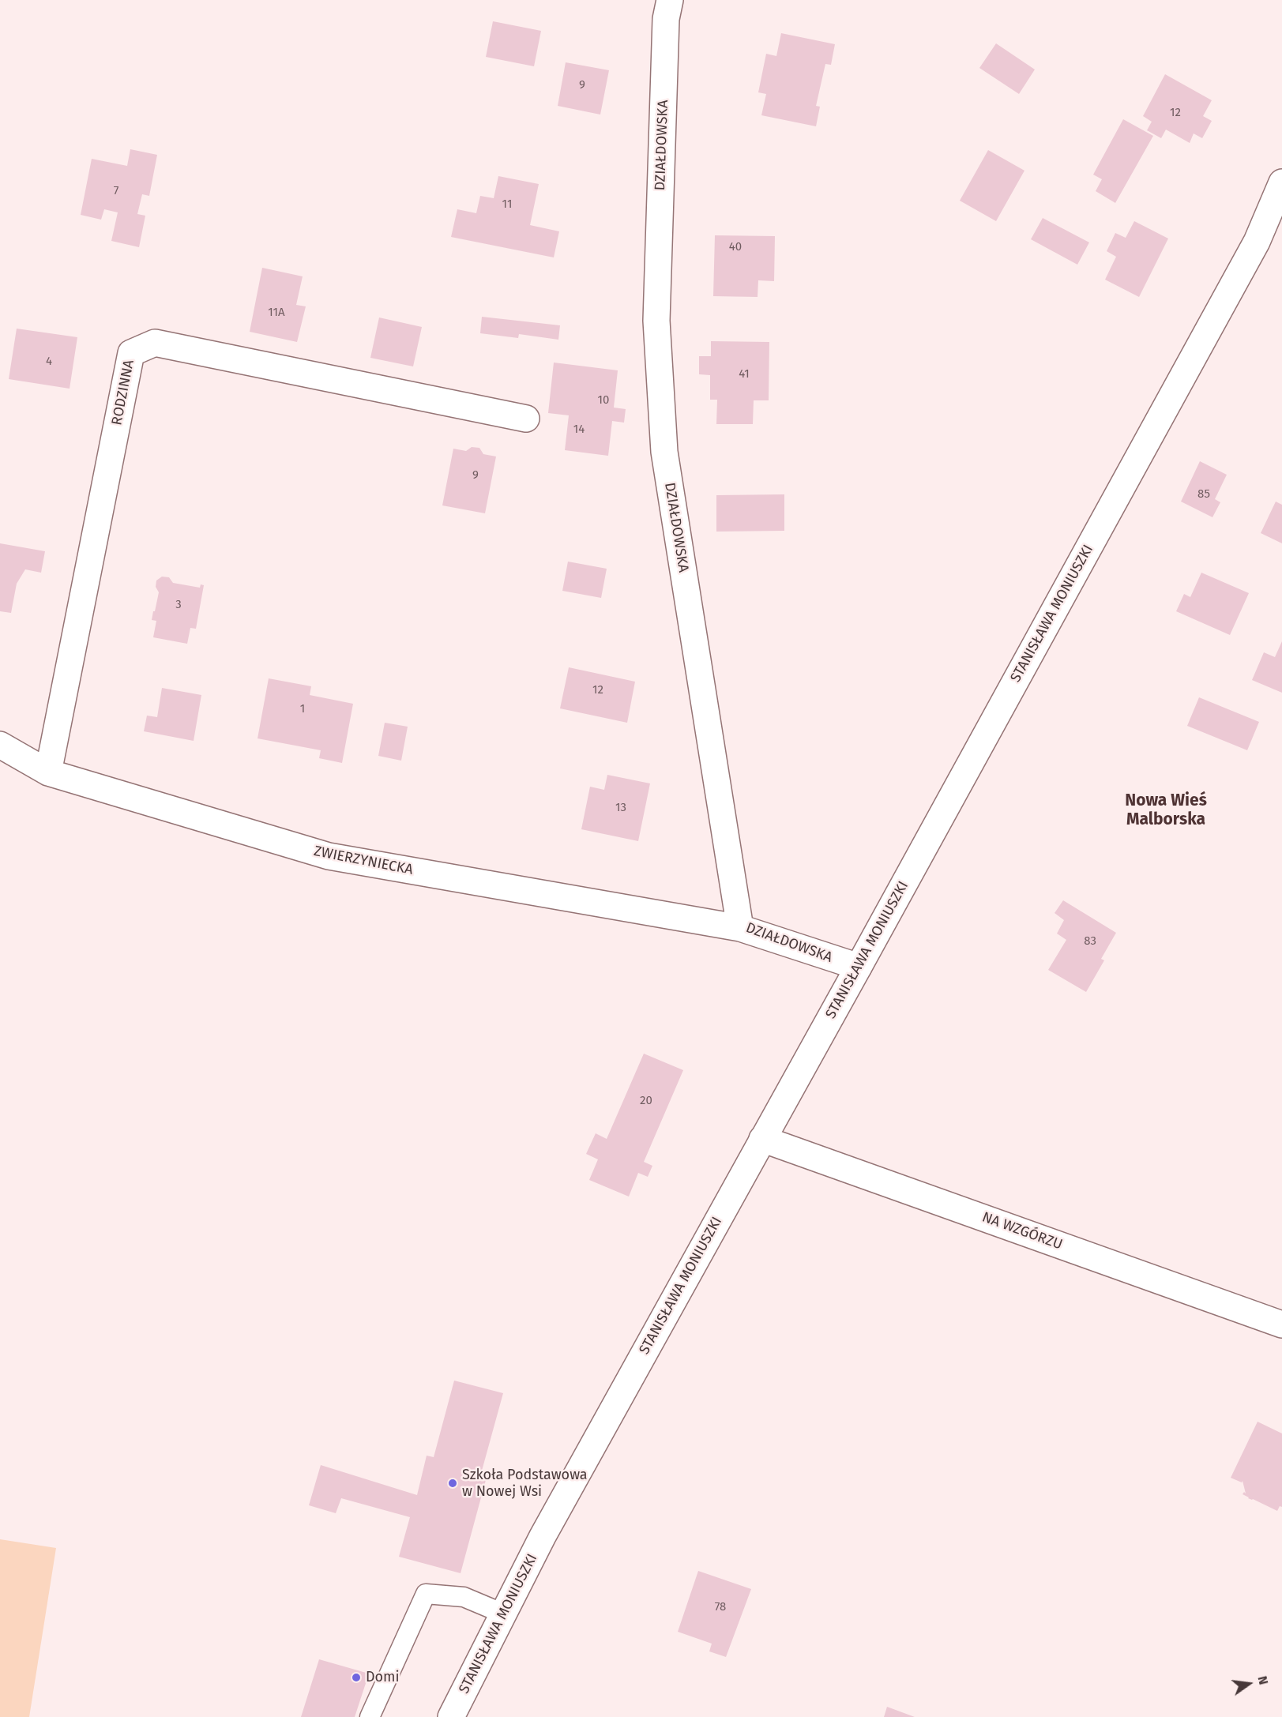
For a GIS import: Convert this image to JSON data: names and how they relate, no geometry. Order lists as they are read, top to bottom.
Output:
{
  "streets": {
    "street": [
      "DZIAŁDOWSKA",
      "RODZINNA",
      "STANISŁAWA MONIUSZKI",
      "ZWIERZYNIECKA",
      "NA WZGÓRZU"
    ]
  },
  "crossings": [
    ["DZIAŁDOWSKA", "STANISŁAWA MONIUSZKI"],
    ["DZIAŁDOWSKA", "ZWIERZYNIECKA"],
    ["RODZINNA", "ZWIERZYNIECKA"],
    ["STANISŁAWA MONIUSZKI", "NA WZGÓRZU"]
  ],
  "districts": ["Nowa Wieś Malborska"],
  "places": ["Szkoła Podstawowa w Nowej Wsi", "Domi"],
  "house_numbers": [
    "9",
    "12",
    "7",
    "11",
    "40",
    "11A",
    "4",
    "41",
    "10",
    "14",
    "9",
    "85",
    "3",
    "12",
    "1",
    "13",
    "83",
    "20",
    "78"
  ],
  "north": "right"
}
